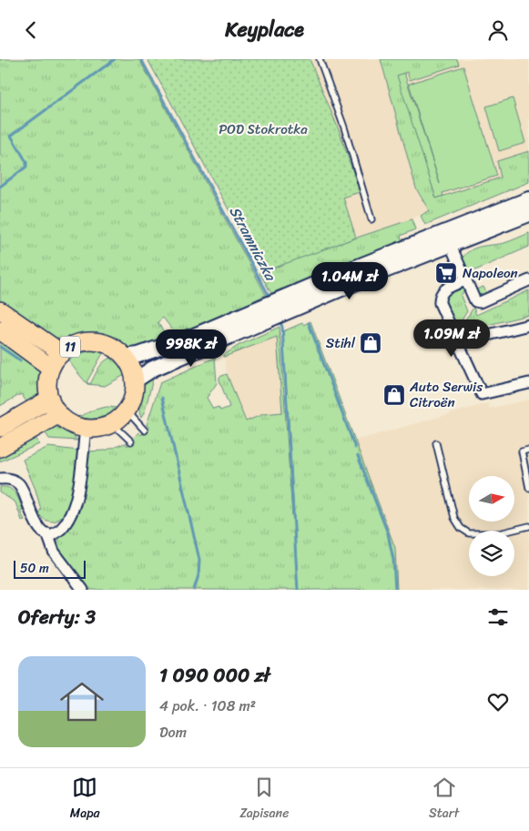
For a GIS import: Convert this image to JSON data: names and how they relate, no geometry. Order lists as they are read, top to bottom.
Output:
{
  "streets": {
    "main road": ["11"]
  },
  "water": ["Stramniczka"],
  "parks": ["POD Stokrotka"],
  "places": {
    "supermarket": ["Napoleon"],
    "shop": ["Stihl", "Auto Serwis Citroën"]
  },
  "scale_bar": "50 m",
  "north": "right",
  "page": {
    "header": "Keyplace",
    "price": ["1.04M zł", "1.09M zł", "998K zł"],
    "scale": "50 m",
    "heading": "Oferty: 3",
    "list": [
      {
        "name": "1 090 000 zł",
        "note": "4 pok. · 108 m² · Dom"
      }
    ],
    "tabs": ["Mapa", "Zapisane", "Start"]
  }
}
